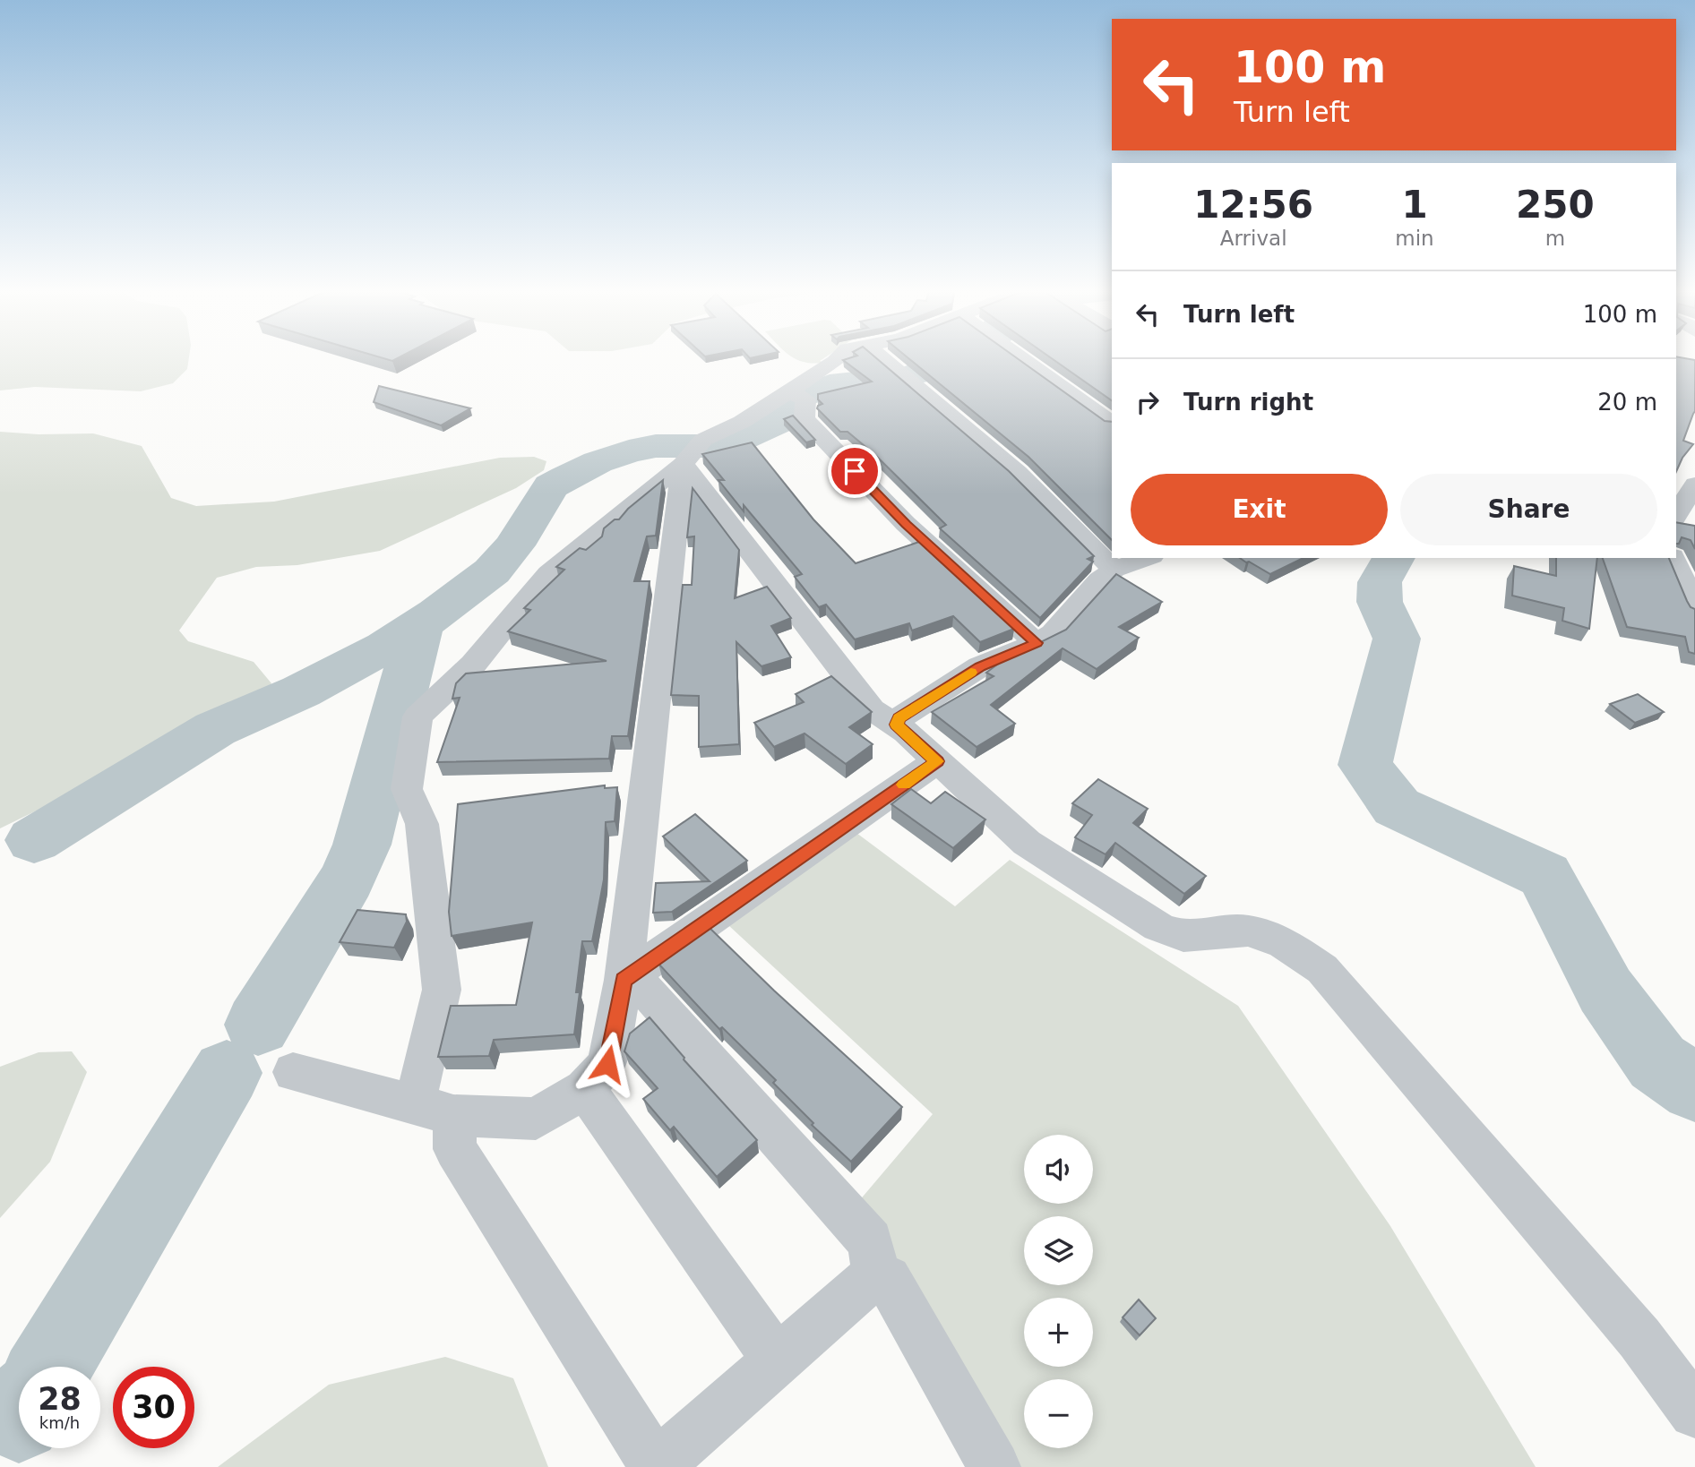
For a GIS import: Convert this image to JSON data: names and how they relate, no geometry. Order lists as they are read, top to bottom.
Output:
{
  "page": {
    "turn": ["100 m", "Turn left"],
    "eta": [
      "12:56",
      "Arrival",
      "1",
      "min",
      "250",
      "m"
    ],
    "list": [
      {
        "name": "Turn left",
        "value": "100 m"
      },
      {
        "name": "Turn right",
        "value": "20 m"
      }
    ],
    "buttons": ["Exit", "Share"],
    "map_buttons": ["+", "−"],
    "speed": "28 km/h",
    "limit": "30"
  }
}
